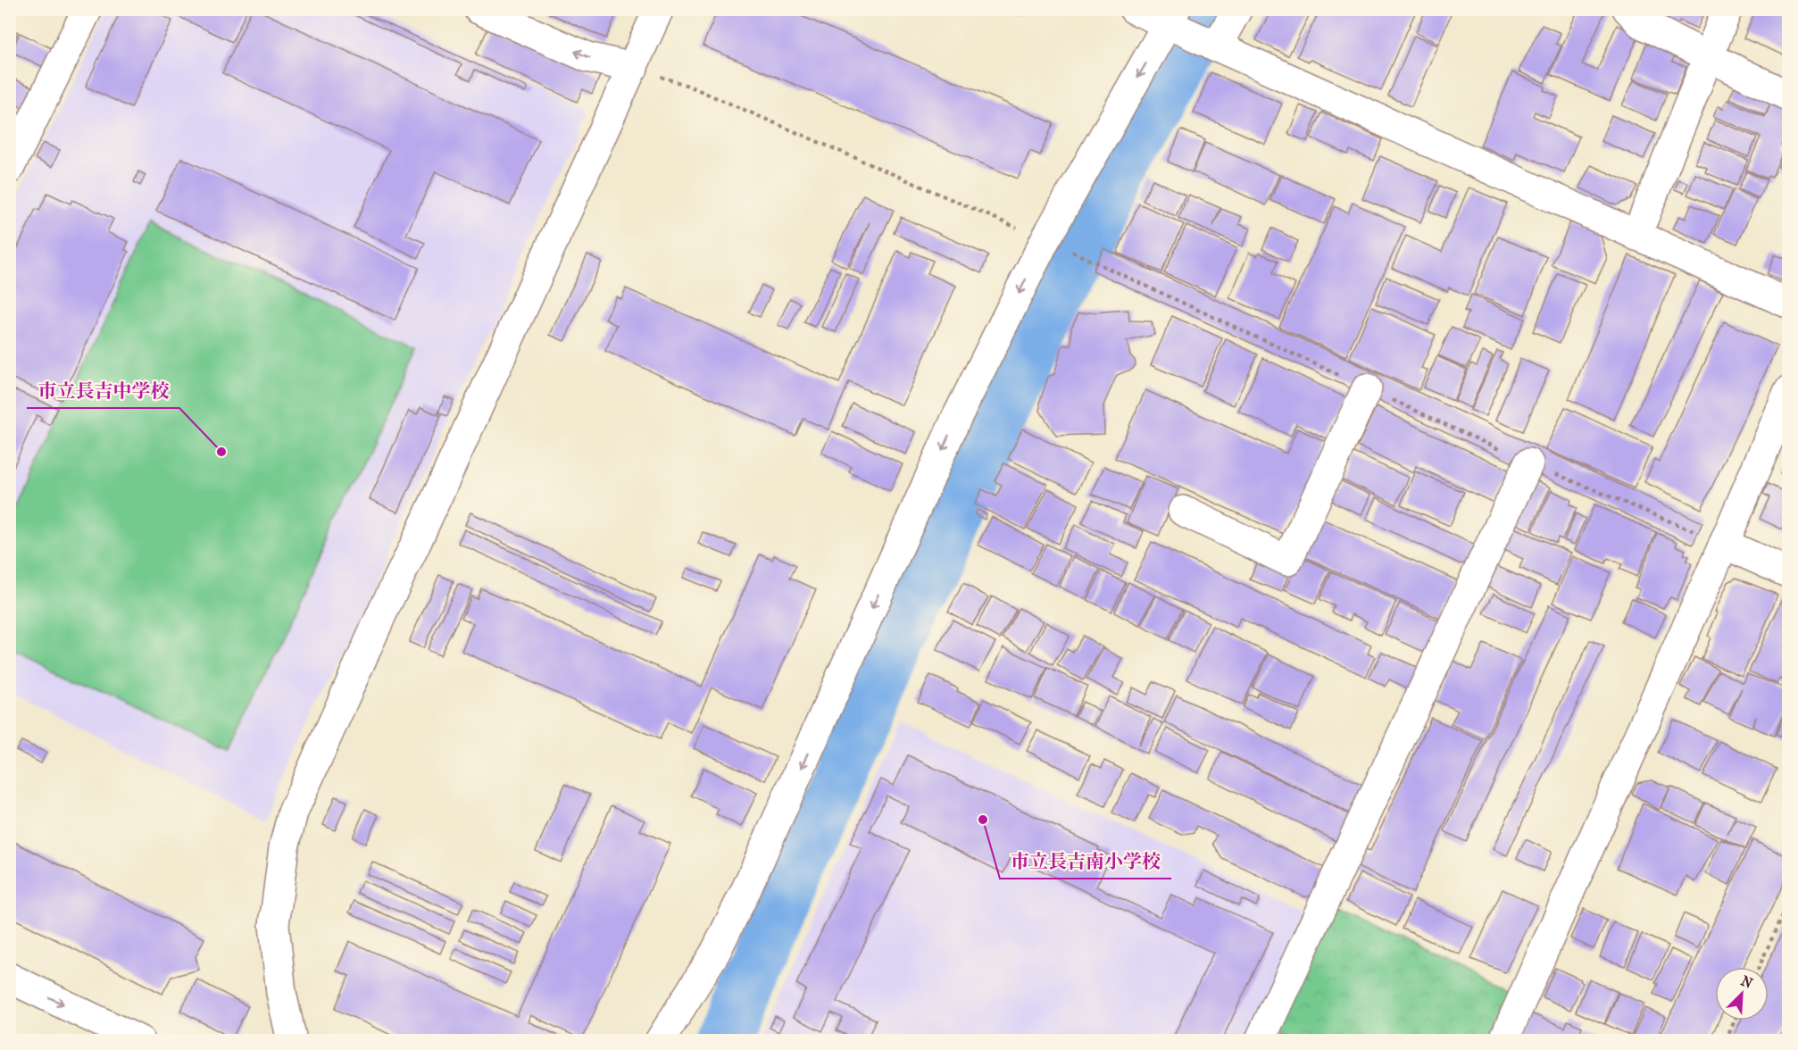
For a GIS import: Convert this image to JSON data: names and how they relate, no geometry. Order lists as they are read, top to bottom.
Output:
{
  "places": ["市立長吉中学校", "市立長吉南小学校"],
  "north": "top right"
}
